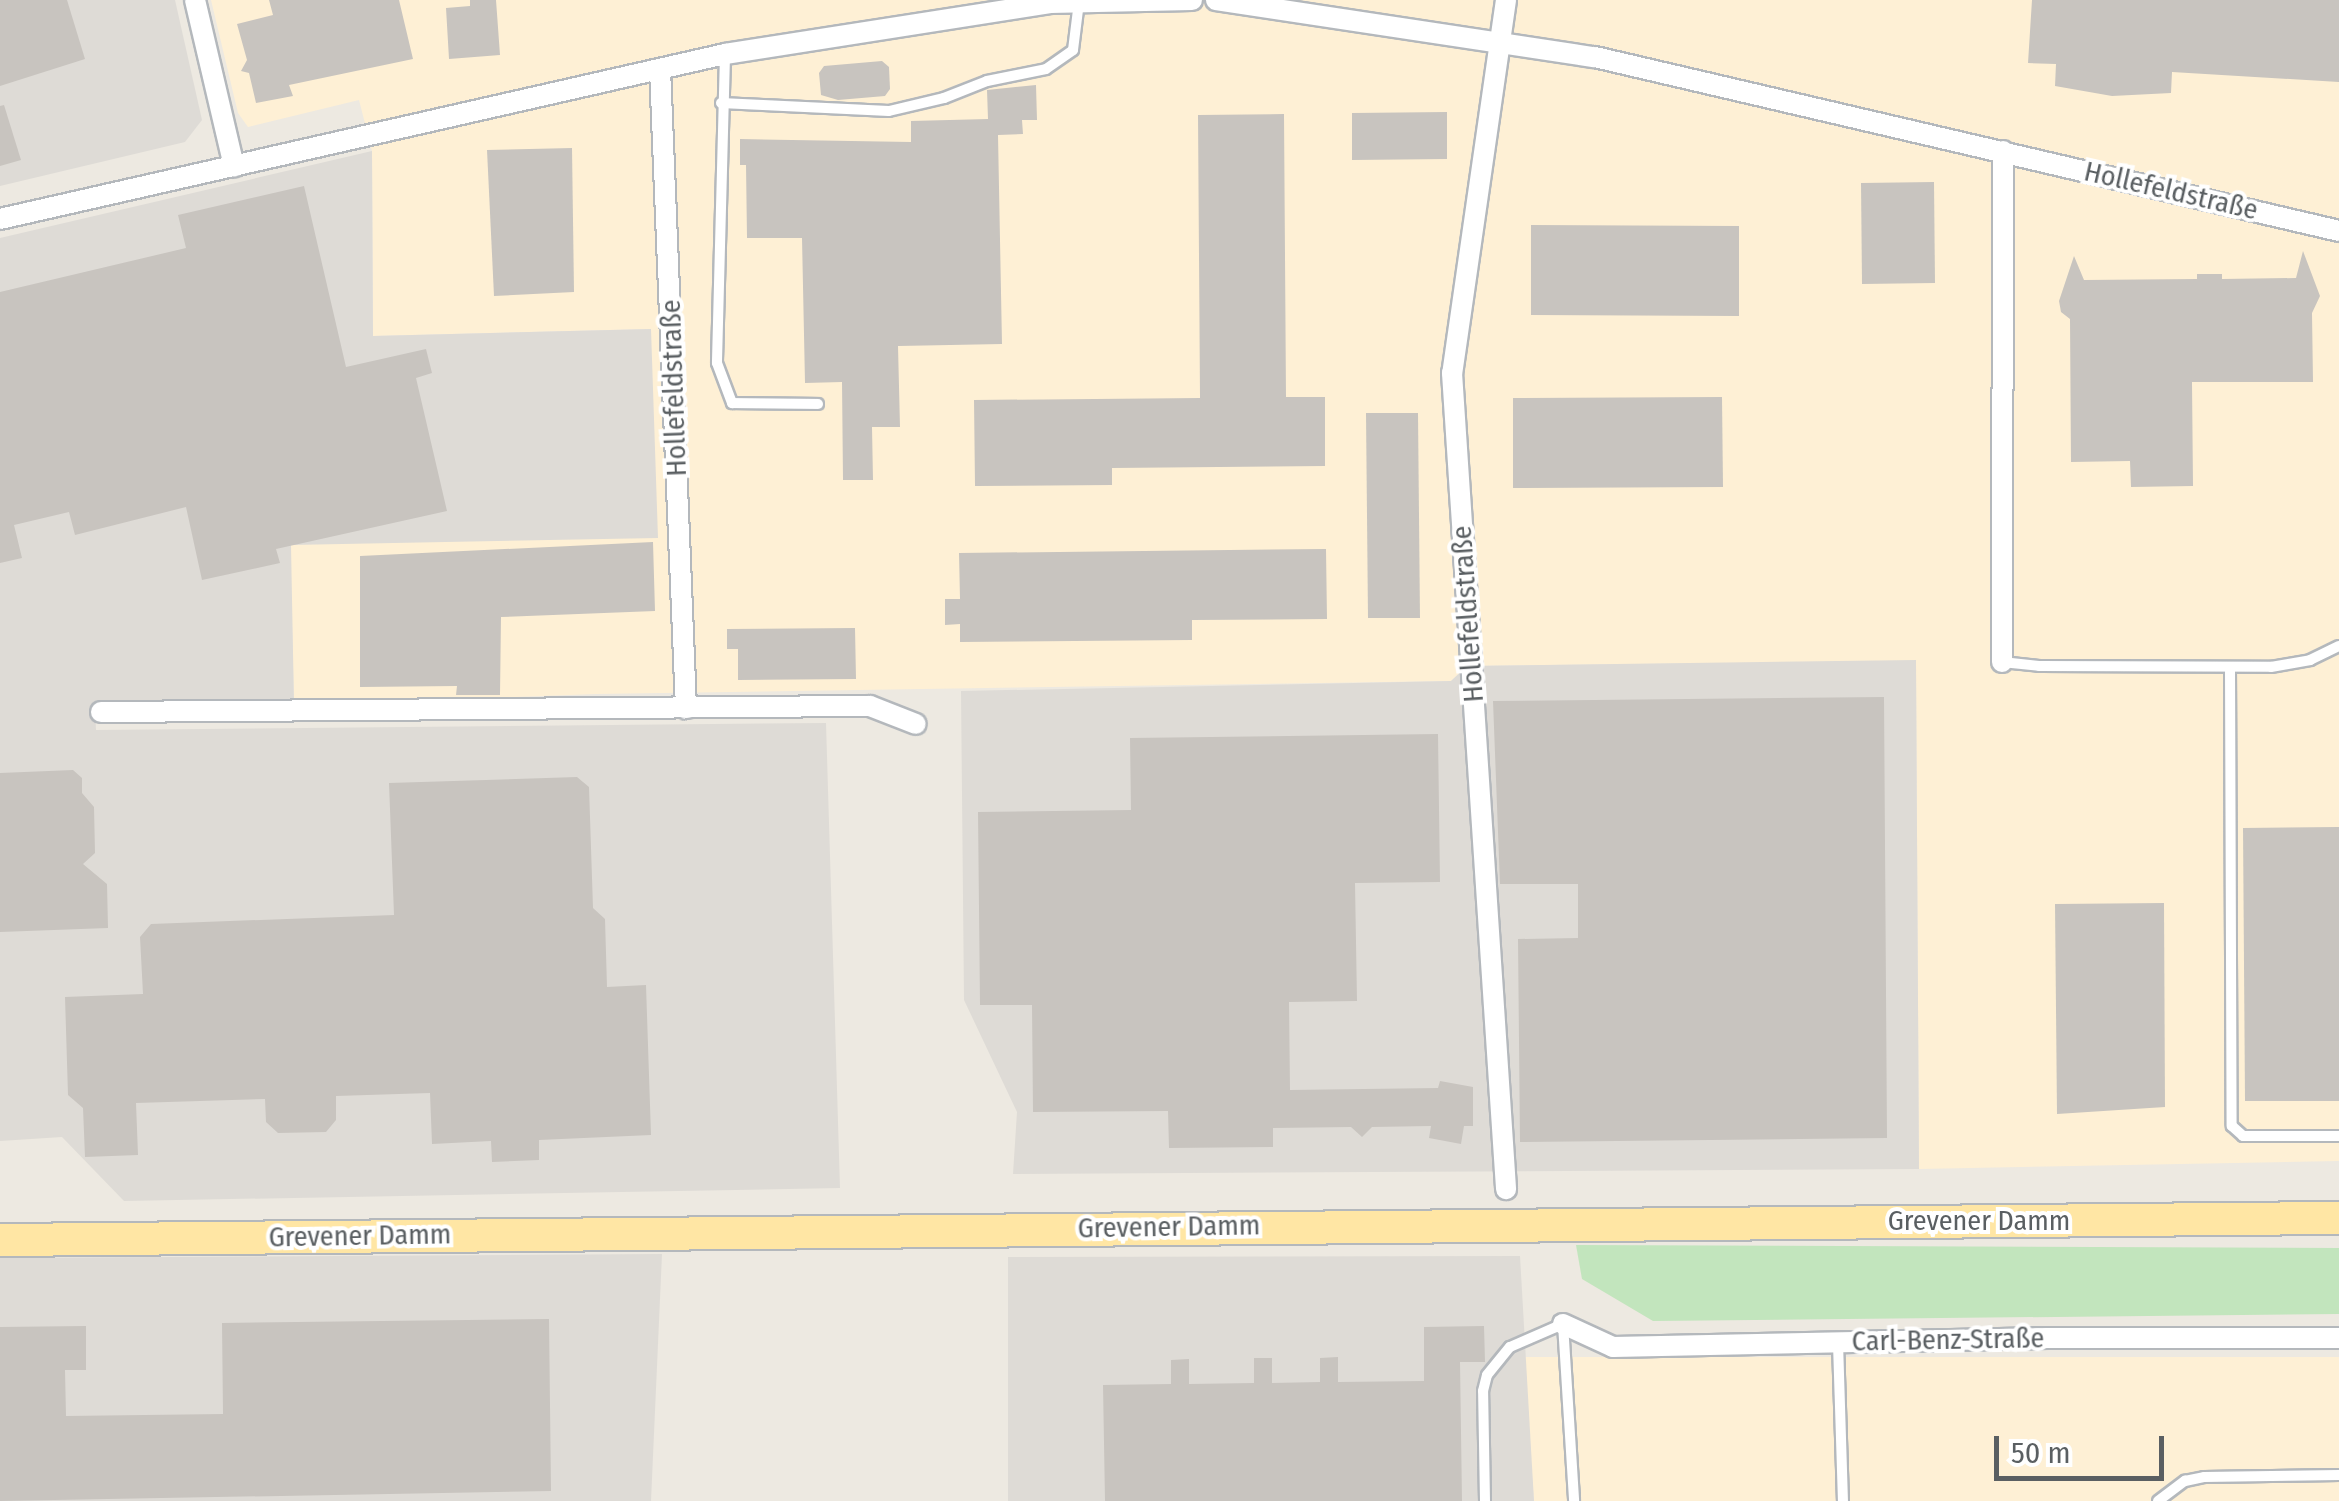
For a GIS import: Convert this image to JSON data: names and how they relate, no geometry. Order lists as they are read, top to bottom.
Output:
{
  "streets": {
    "main road": ["Grevener Damm"],
    "street": ["Hollefeldstraße", "Carl-Benz-Straße"]
  },
  "scale_bar": "50 m"
}
